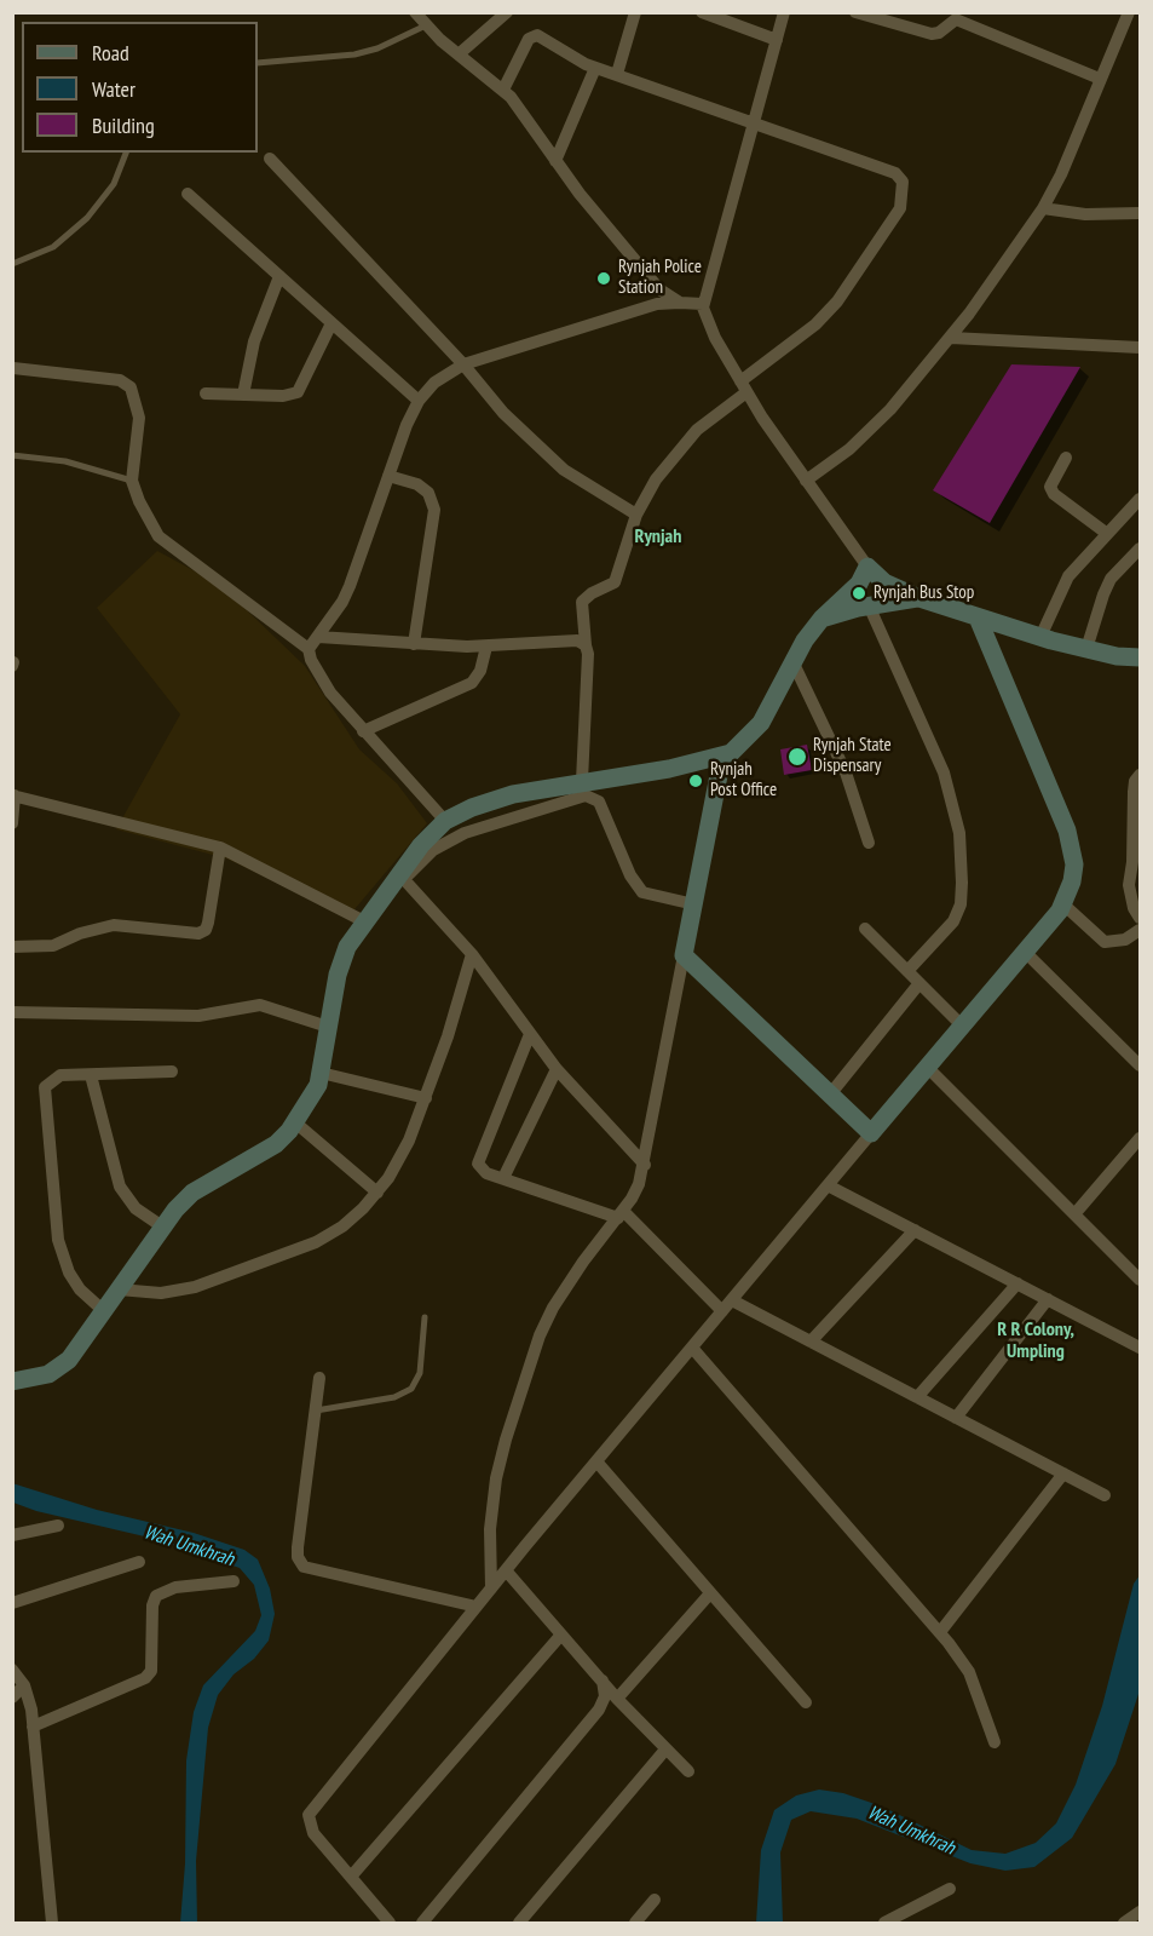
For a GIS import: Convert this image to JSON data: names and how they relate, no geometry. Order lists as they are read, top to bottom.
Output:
{
  "districts": ["Rynjah", "R R Colony, Umpling"],
  "water": ["Wah Umkhrah"],
  "places": [
    "Rynjah Police Station",
    "Rynjah Bus Stop",
    "Rynjah State Dispensary",
    "Rynjah Post Office"
  ],
  "legend": ["Road", "Water", "Building"]
}
